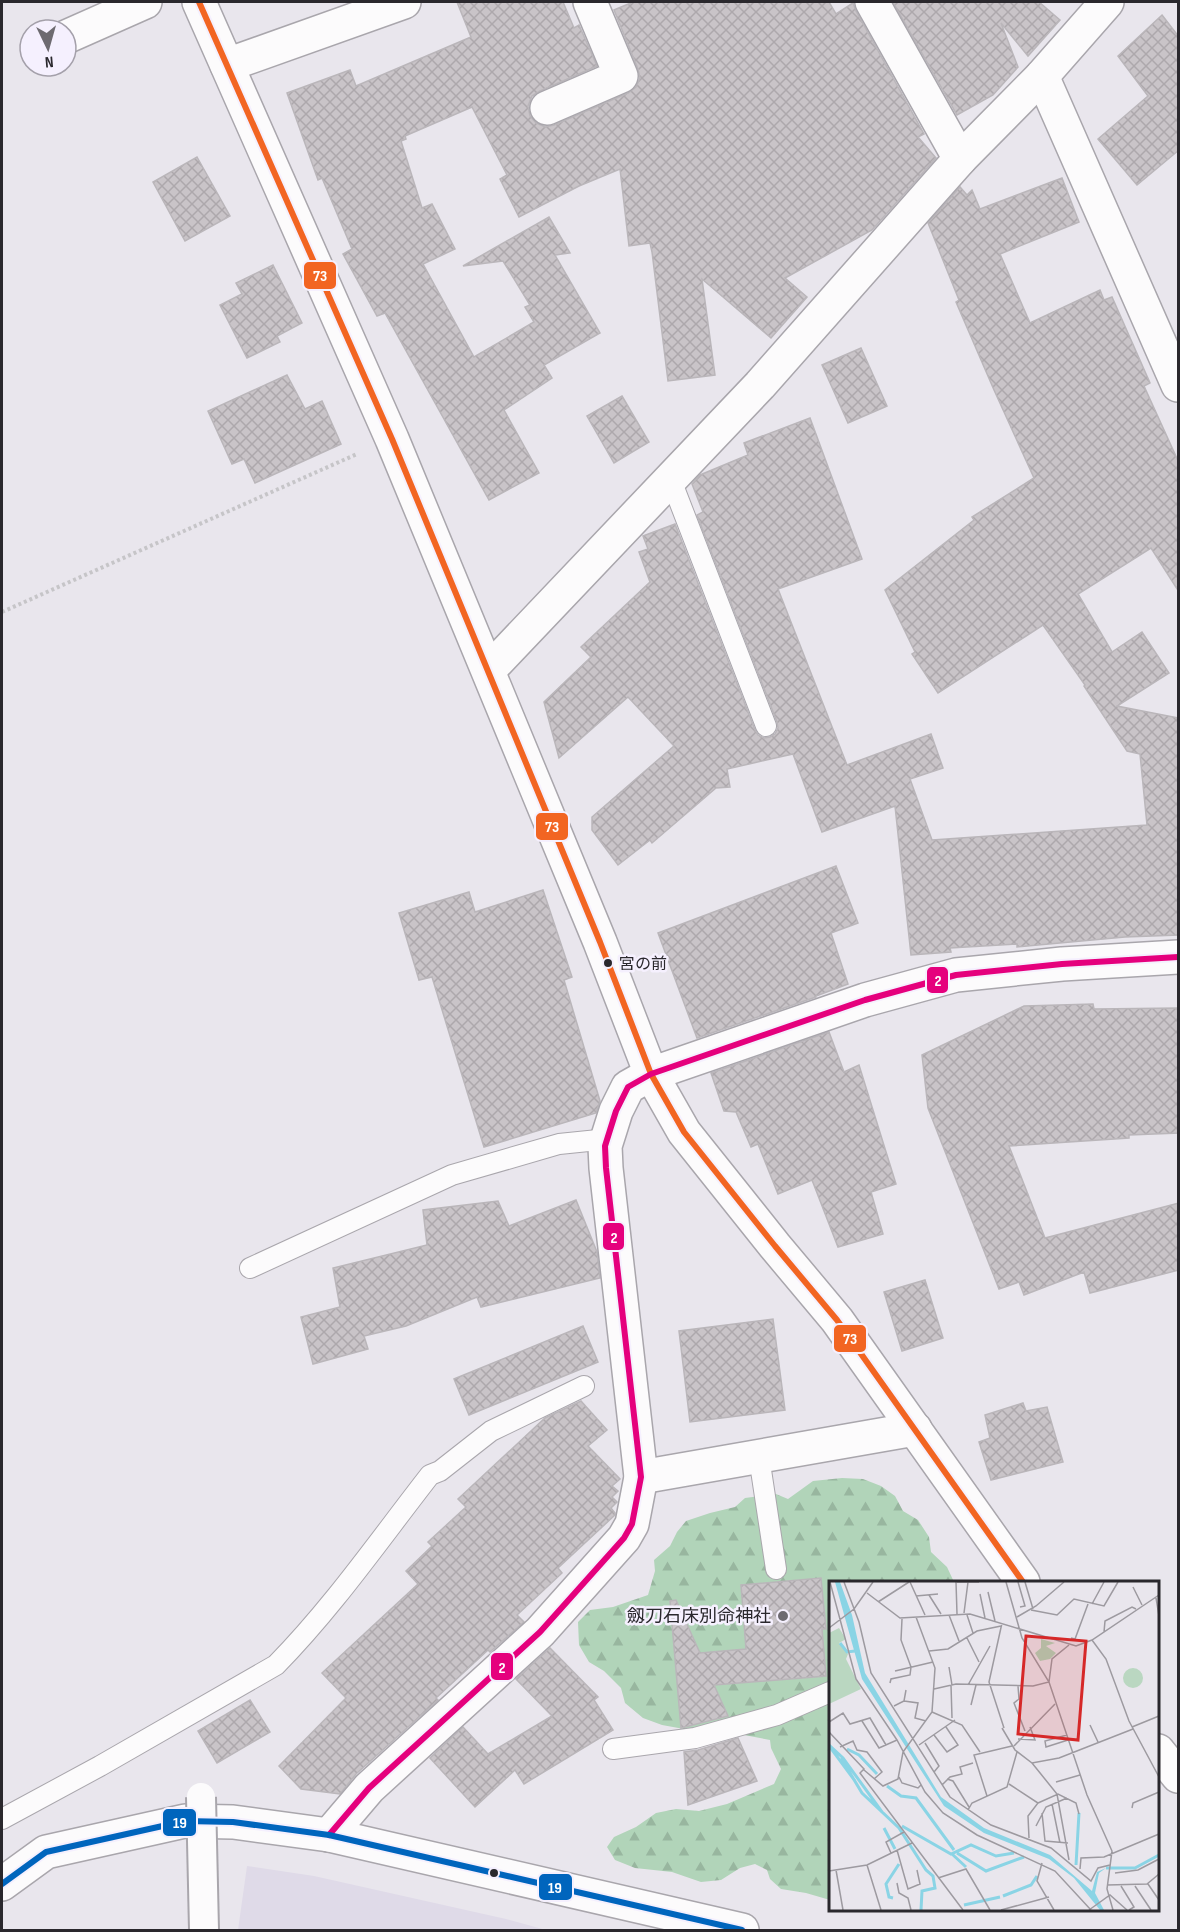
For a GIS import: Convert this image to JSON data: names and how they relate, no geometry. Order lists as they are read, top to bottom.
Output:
{
  "places": ["宮の前", "劔刀石床別命神社"],
  "lines": ["transit line 73", "transit line 2", "transit line 19"],
  "north": "bottom"
}
